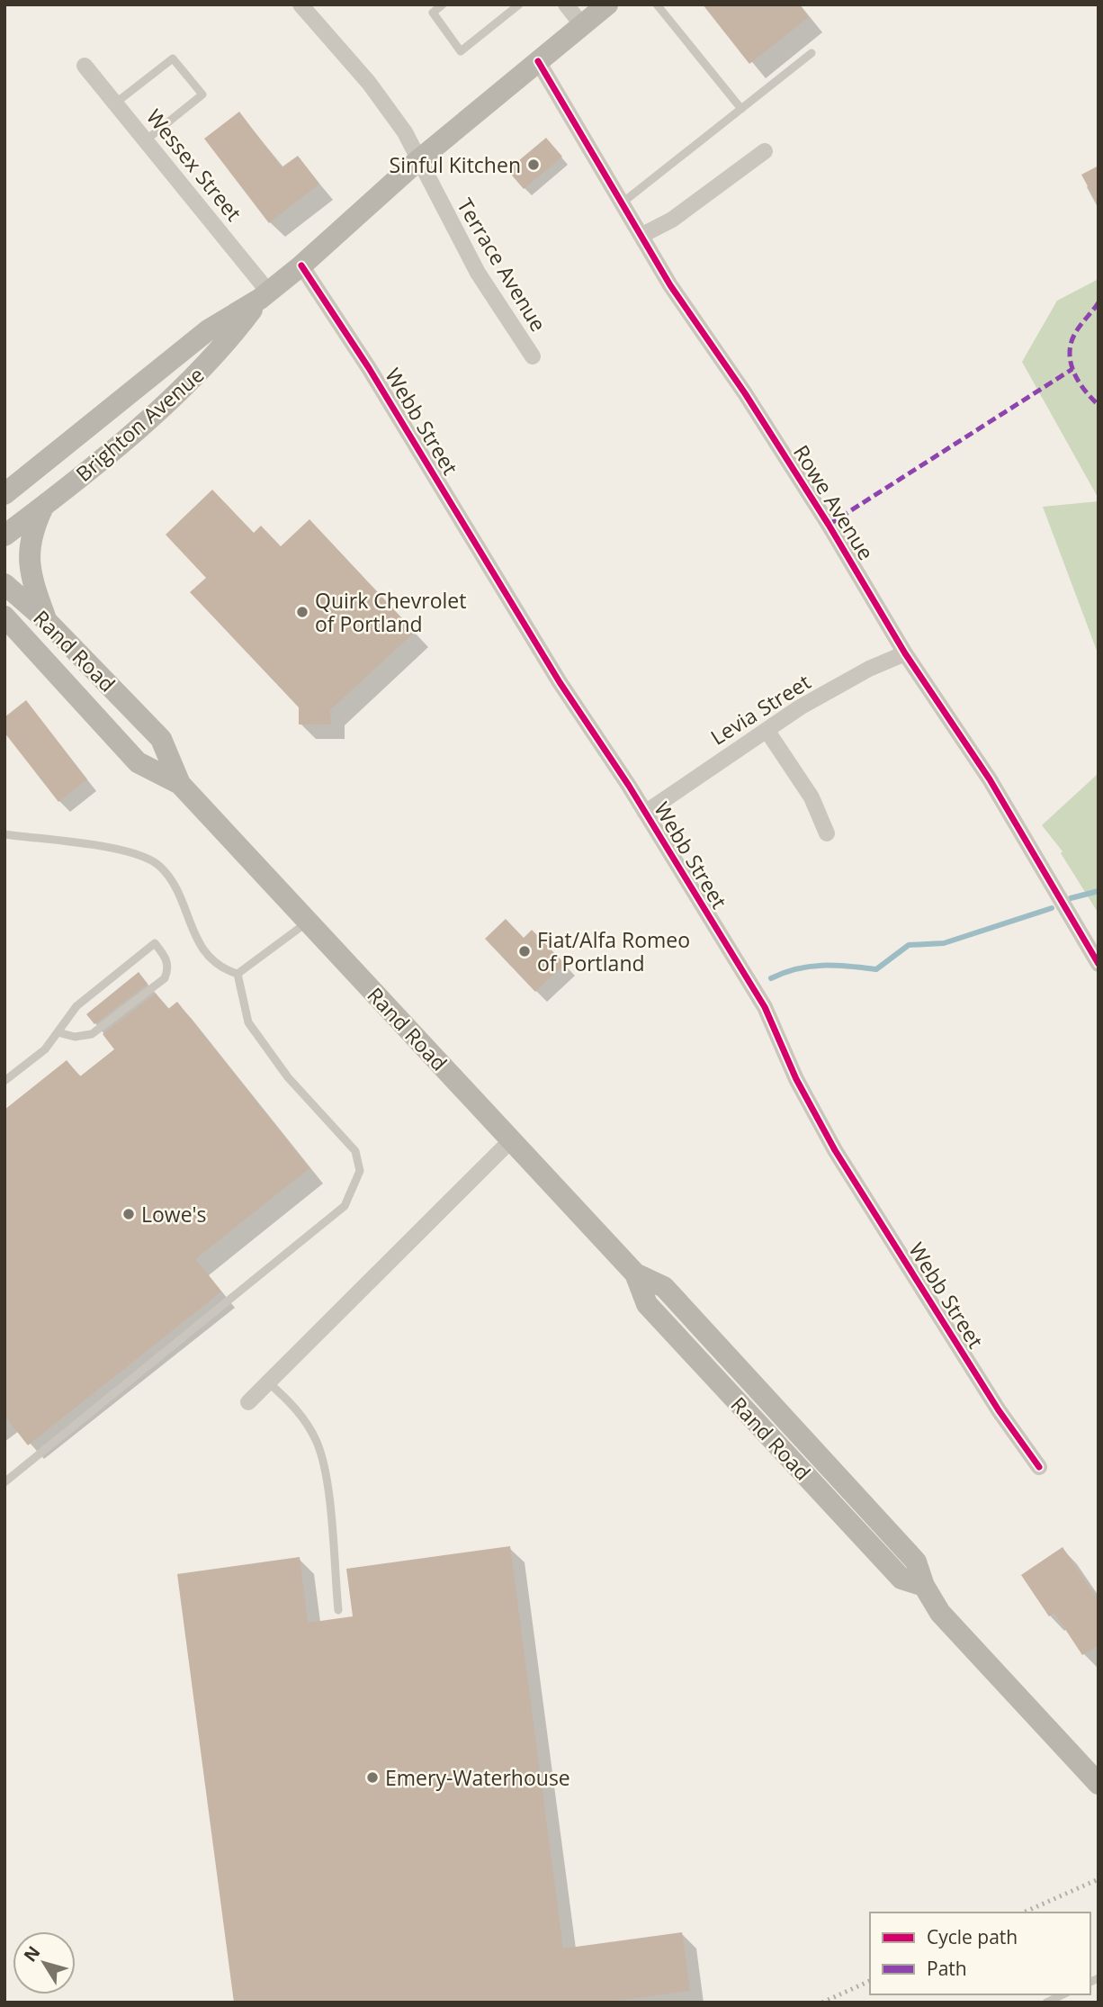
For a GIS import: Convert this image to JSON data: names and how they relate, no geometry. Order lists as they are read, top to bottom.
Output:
{
  "streets": {
    "main road": ["Brighton Avenue", "Rand Road"],
    "street": [
      "Wessex Street",
      "Terrace Avenue",
      "Webb Street",
      "Rowe Avenue",
      "Levia Street"
    ]
  },
  "crossings": [
    ["Wessex Street", "Brighton Avenue"],
    ["Terrace Avenue", "Brighton Avenue"],
    ["Webb Street", "Brighton Avenue"],
    ["Webb Street", "Levia Street"],
    ["Brighton Avenue", "Rowe Avenue"],
    ["Rowe Avenue", "Levia Street"]
  ],
  "places": [
    "Sinful Kitchen",
    "Quirk Chevrolet of Portland",
    "Fiat/Alfa Romeo of Portland",
    "Lowe's",
    "Emery-Waterhouse"
  ],
  "legend": ["Cycle path", "Path"],
  "north": "top left"
}
